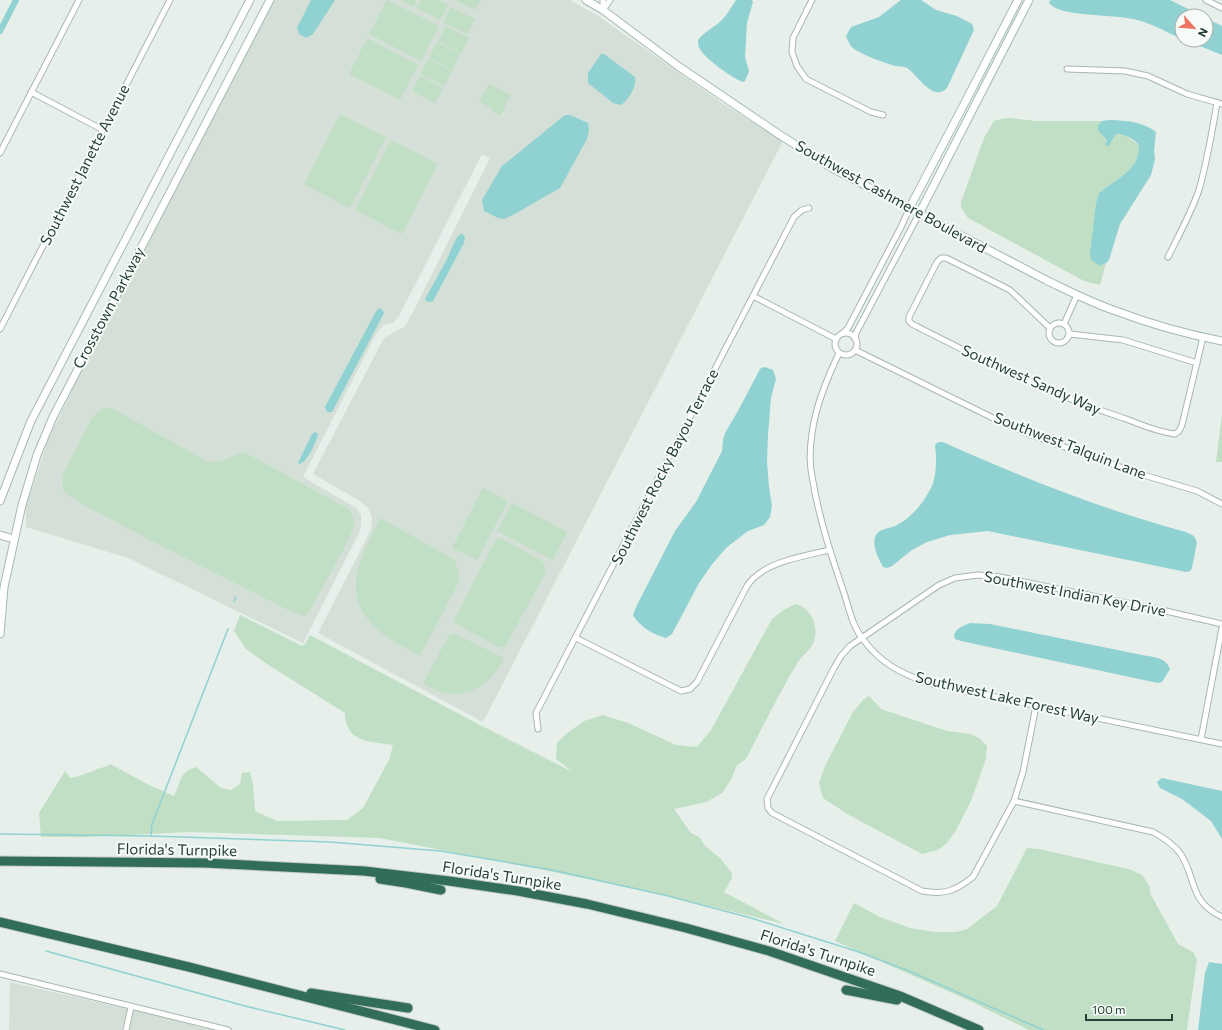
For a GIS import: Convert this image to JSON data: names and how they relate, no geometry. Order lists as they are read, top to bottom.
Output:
{
  "streets": {
    "highway": ["Florida's Turnpike"],
    "main road": ["Southwest Cashmere Boulevard", "Crosstown Parkway"],
    "street": [
      "Southwest Janette Avenue",
      "Southwest Sandy Way",
      "Southwest Talquin Lane",
      "Southwest Rocky Bayou Terrace",
      "Southwest Indian Key Drive",
      "Southwest Lake Forest Way"
    ]
  },
  "crossings": [
    ["Southwest Cashmere Boulevard", "Southwest Sandy Way"],
    ["Southwest Talquin Lane", "Southwest Lake Forest Way"],
    ["Southwest Indian Key Drive", "Southwest Lake Forest Way"]
  ],
  "scale_bar": "100 m",
  "north": "bottom right"
}
